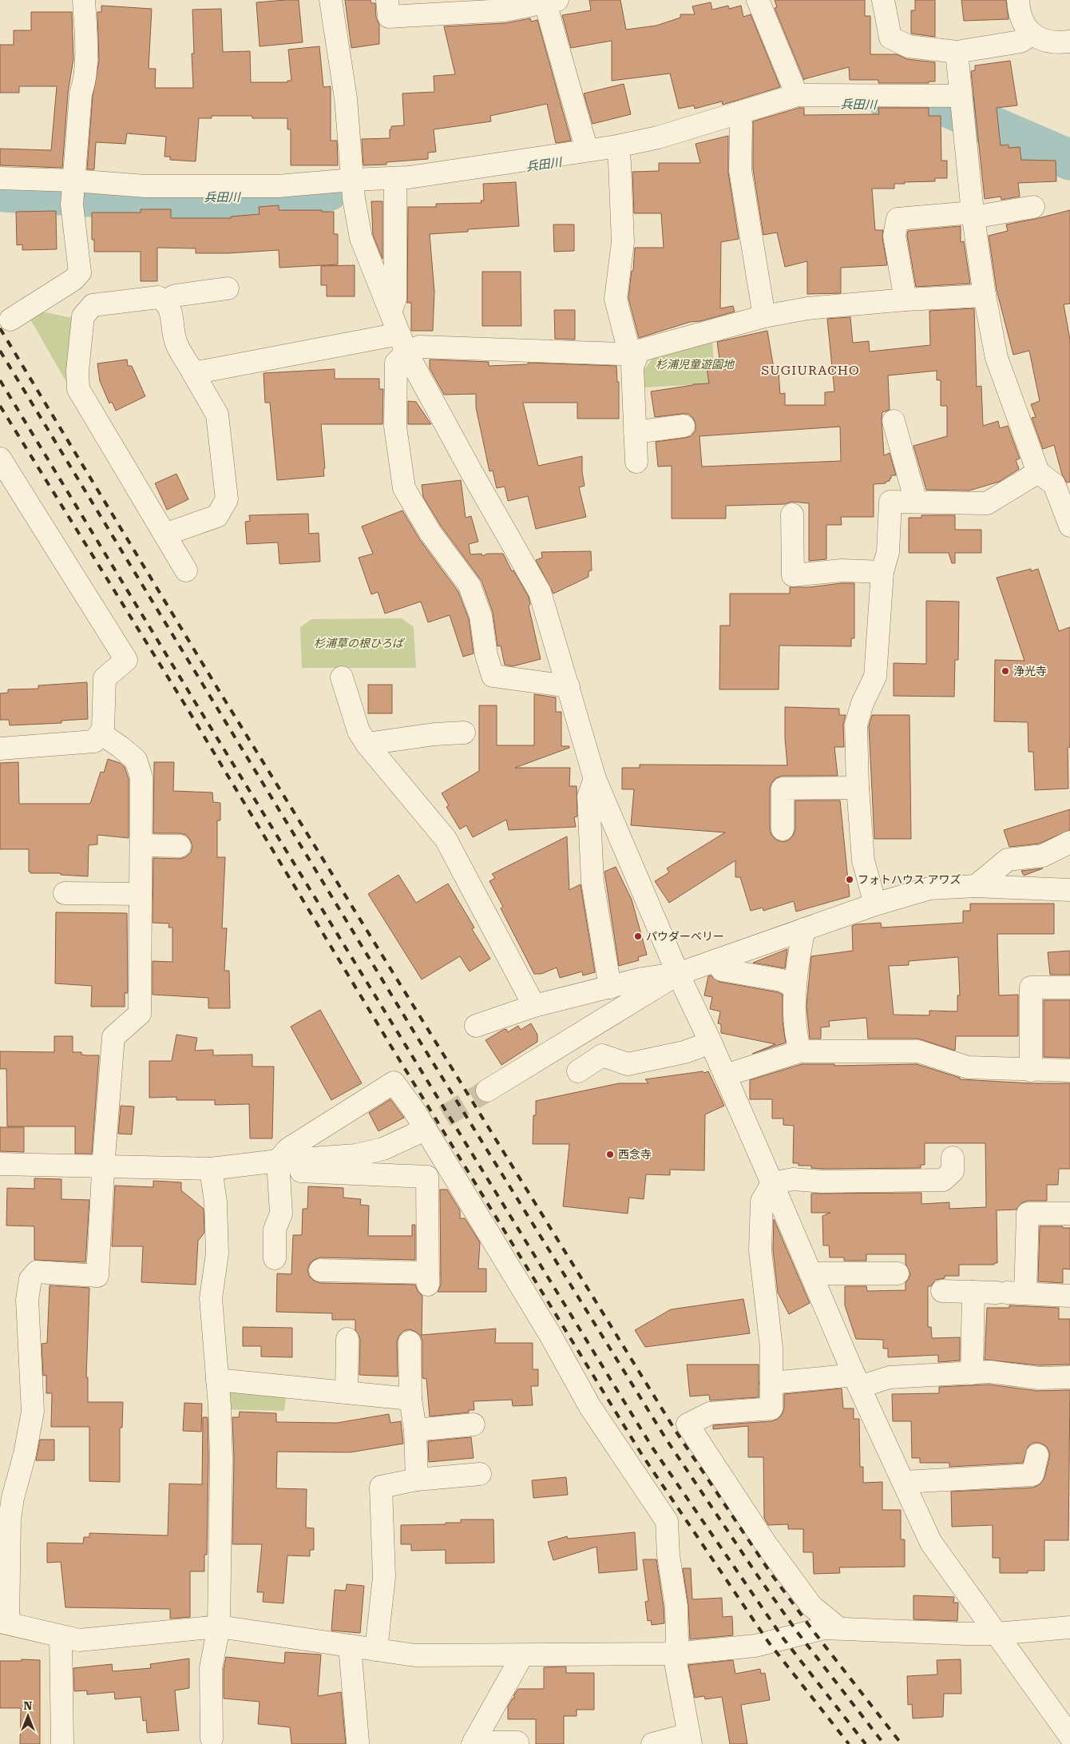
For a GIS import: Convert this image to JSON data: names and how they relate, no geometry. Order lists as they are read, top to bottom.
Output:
{
  "districts": ["SUGIURACHO"],
  "water": ["兵田川"],
  "parks": ["杉浦児童遊園地", "杉浦草の根ひろば"],
  "places": [
    "浄光寺",
    "フォトハウス アワズ",
    "パウダーベリー",
    "西念寺"
  ],
  "north": "top"
}
